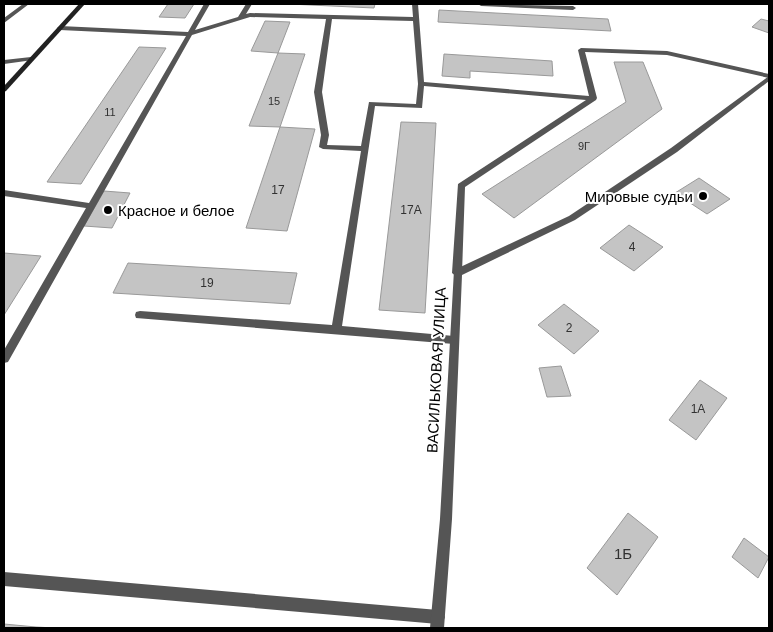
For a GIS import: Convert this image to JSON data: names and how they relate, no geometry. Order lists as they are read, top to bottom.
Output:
{
  "streets": {
    "street": ["ВАСИЛЬКОВАЯ УЛИЦА"]
  },
  "places": ["Мировые судьи", "Красное и белое"],
  "house_numbers": [
    "15",
    "11",
    "9Г",
    "17",
    "17А",
    "4",
    "19",
    "2",
    "1А",
    "1Б"
  ]
}
